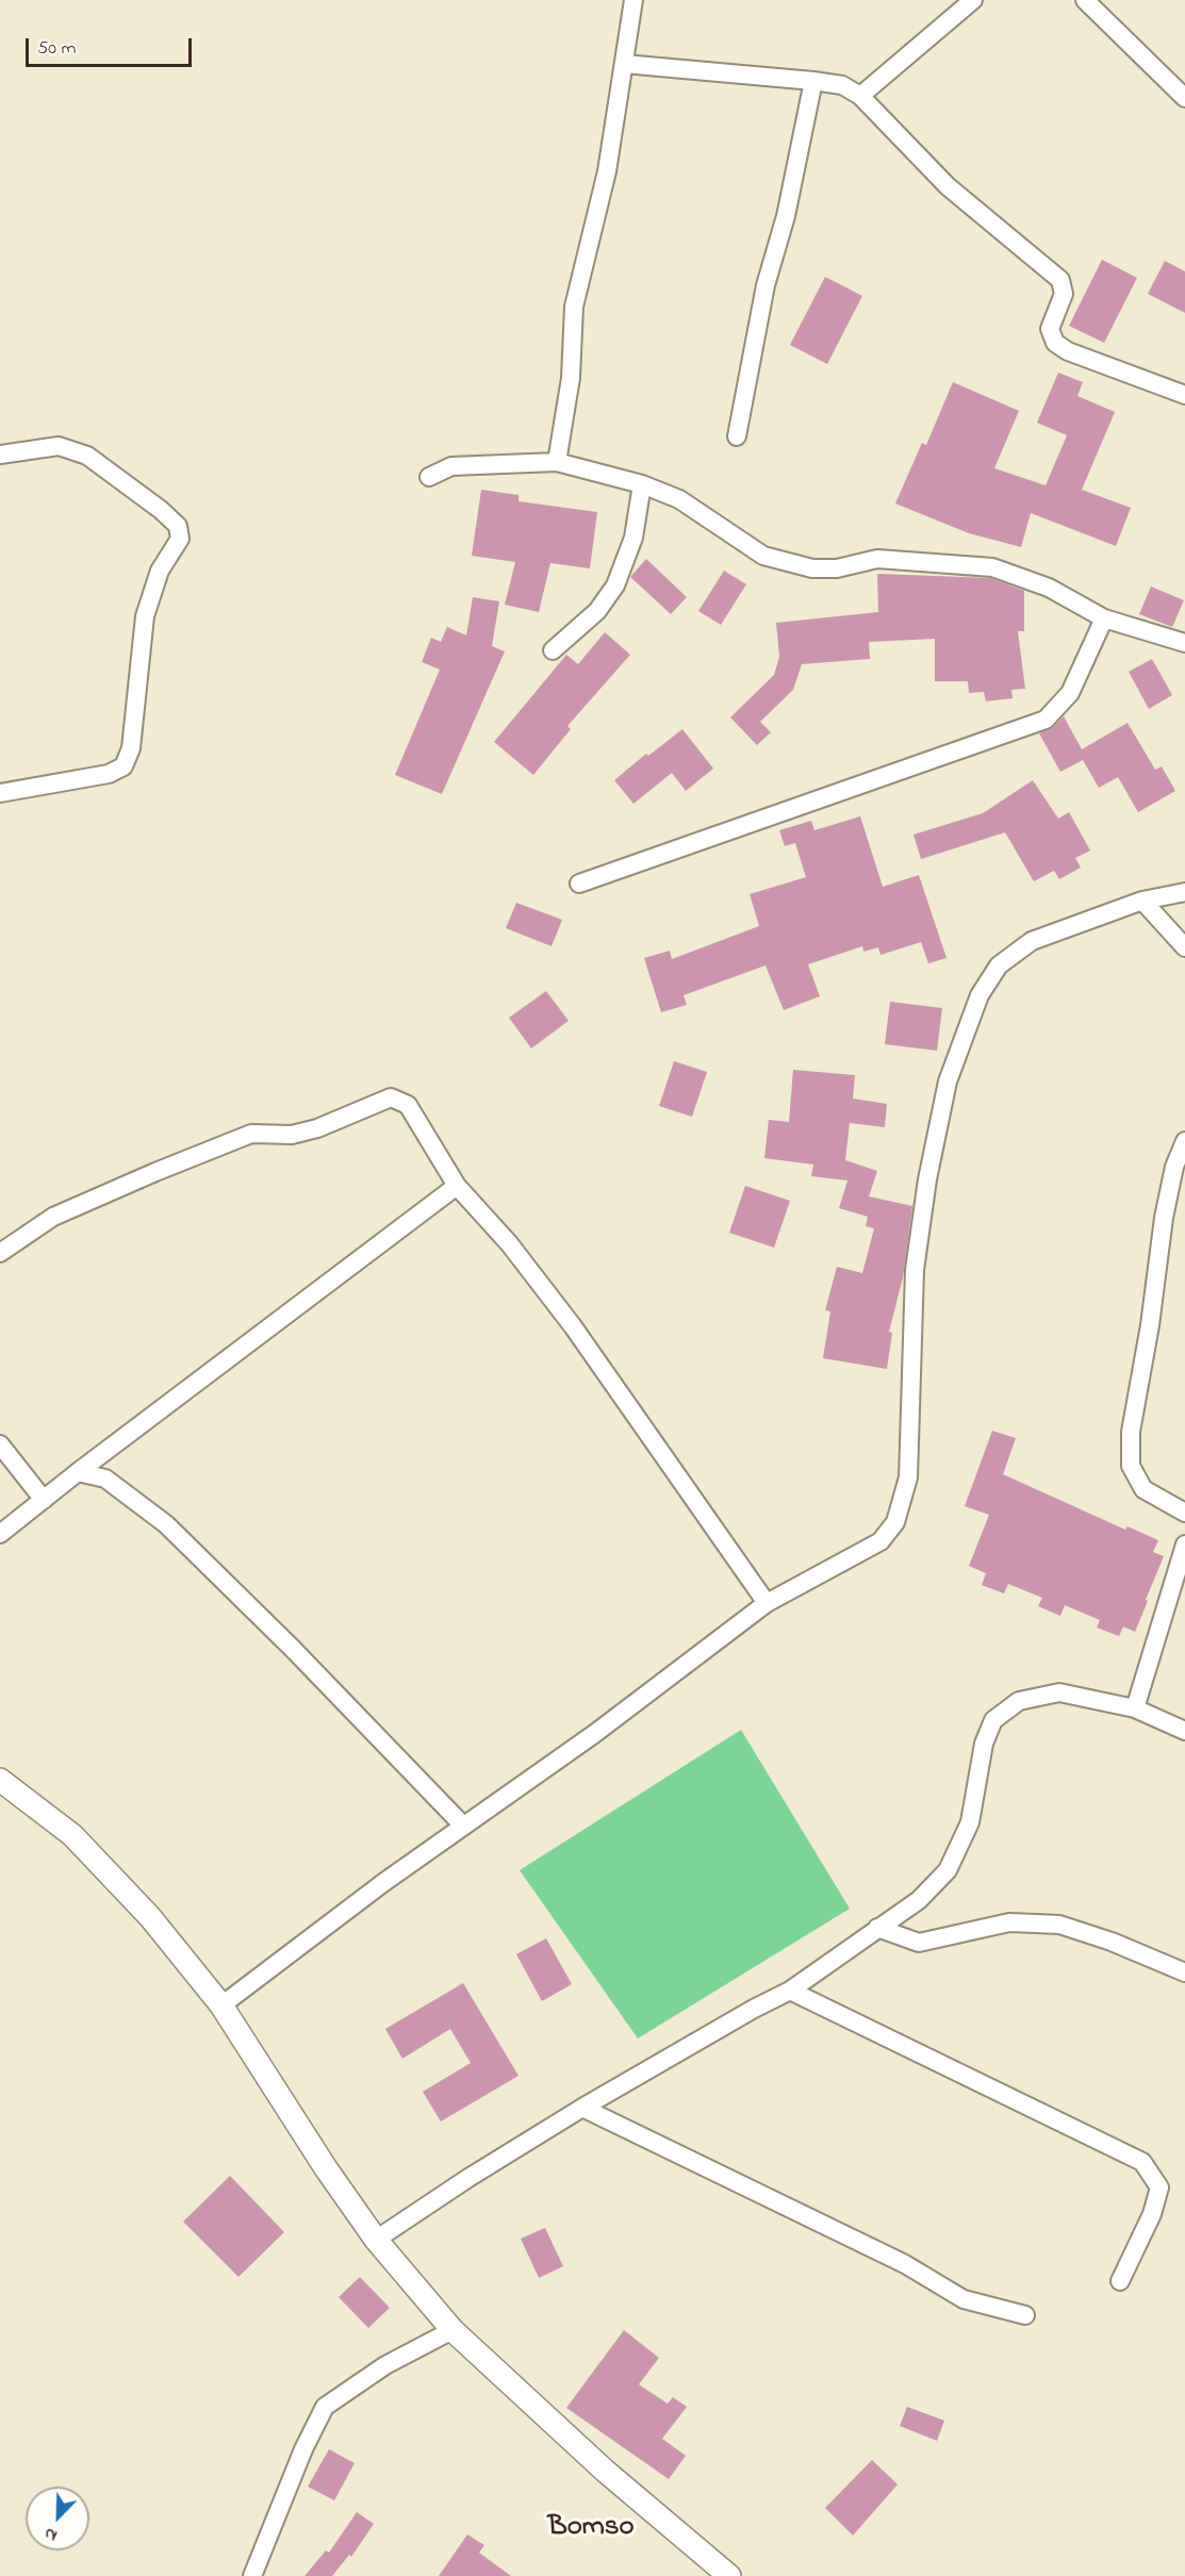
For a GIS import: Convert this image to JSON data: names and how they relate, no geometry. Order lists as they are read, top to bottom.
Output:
{
  "districts": ["Bomso"],
  "scale_bar": "50 m",
  "north": "bottom left"
}
